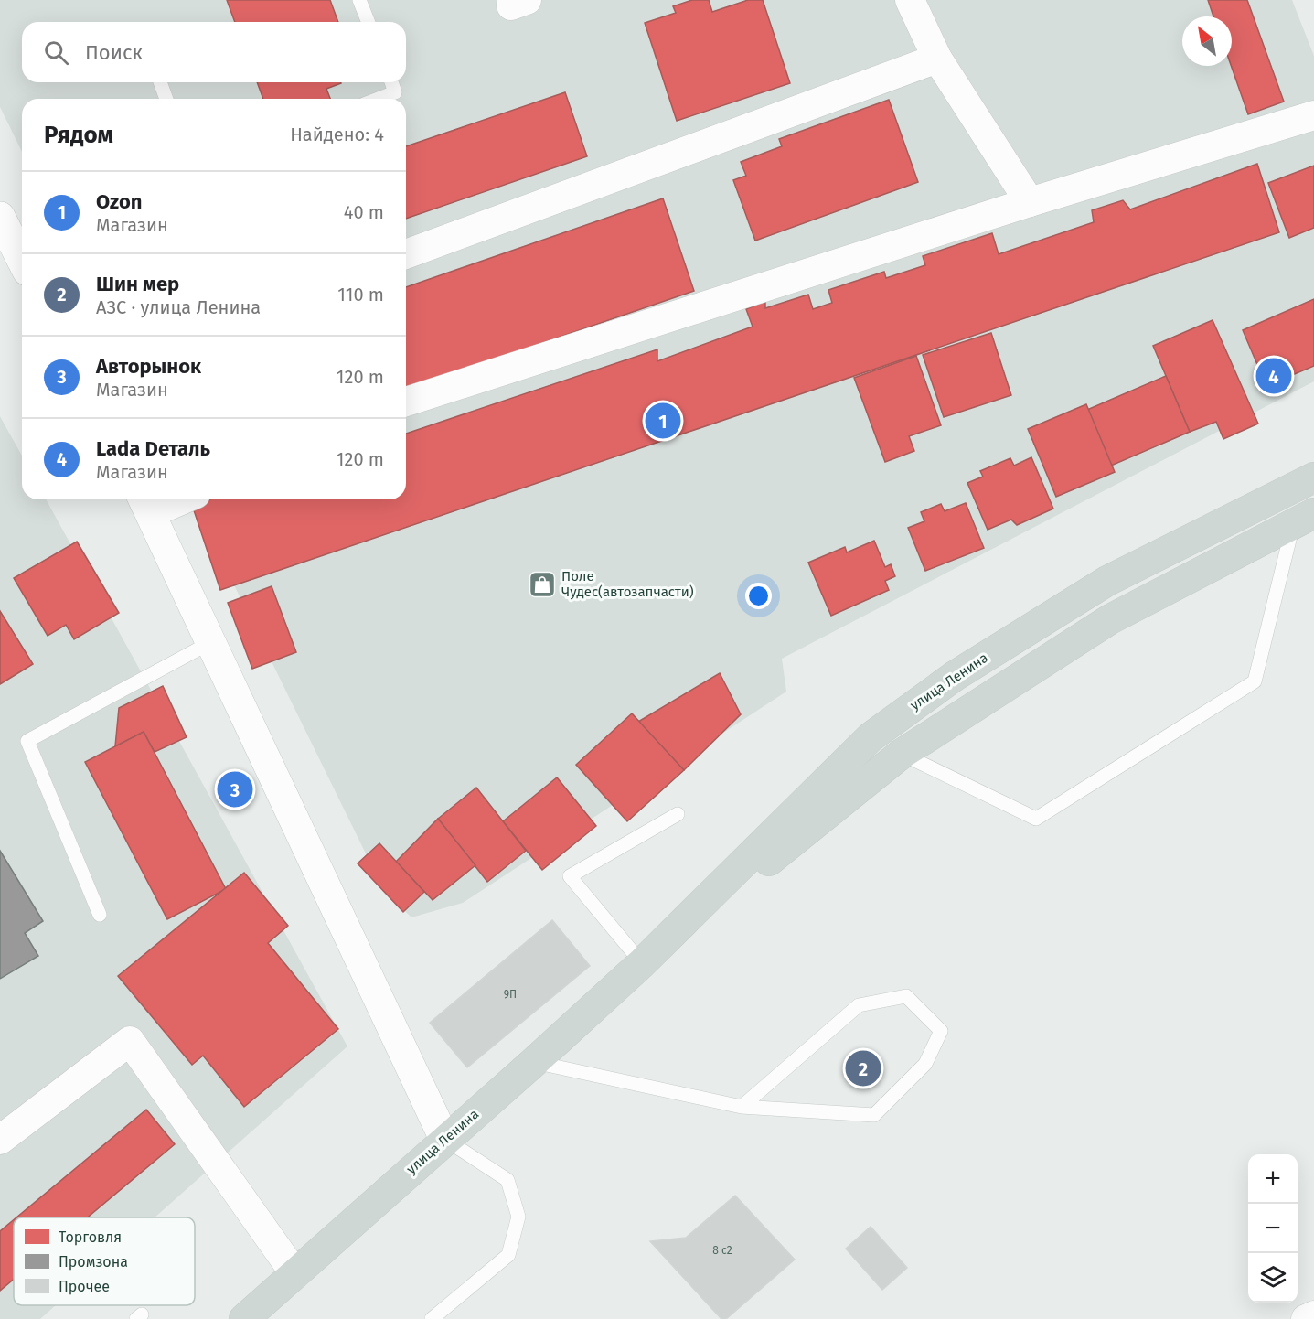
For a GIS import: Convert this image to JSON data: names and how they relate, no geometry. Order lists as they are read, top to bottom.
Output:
{
  "streets": {
    "main road": ["улица Ленина"]
  },
  "places": {
    "shop": ["Поле Чудес(автозапчасти)"]
  },
  "house_numbers": ["9П", "8 с2"],
  "legend": ["Торговля", "Промзона", "Прочее"],
  "north": "top left",
  "page": {
    "search": "Поиск",
    "heading": ["Рядом", "Найдено: 4"],
    "list": [
      {
        "mark": "1",
        "name": "Ozon",
        "note": "Магазин",
        "value": "40 m"
      },
      {
        "mark": "2",
        "name": "Шин мер",
        "note": "АЗС · улица Ленина",
        "value": "110 m"
      },
      {
        "mark": "3",
        "name": "Авторынок",
        "note": "Магазин",
        "value": "120 m"
      },
      {
        "mark": "4",
        "name": "Lada Dеталь",
        "note": "Магазин",
        "value": "120 m"
      }
    ],
    "pins": [
      "4",
      "1",
      "3",
      "2"
    ],
    "map_buttons": ["+", "−"]
  }
}
